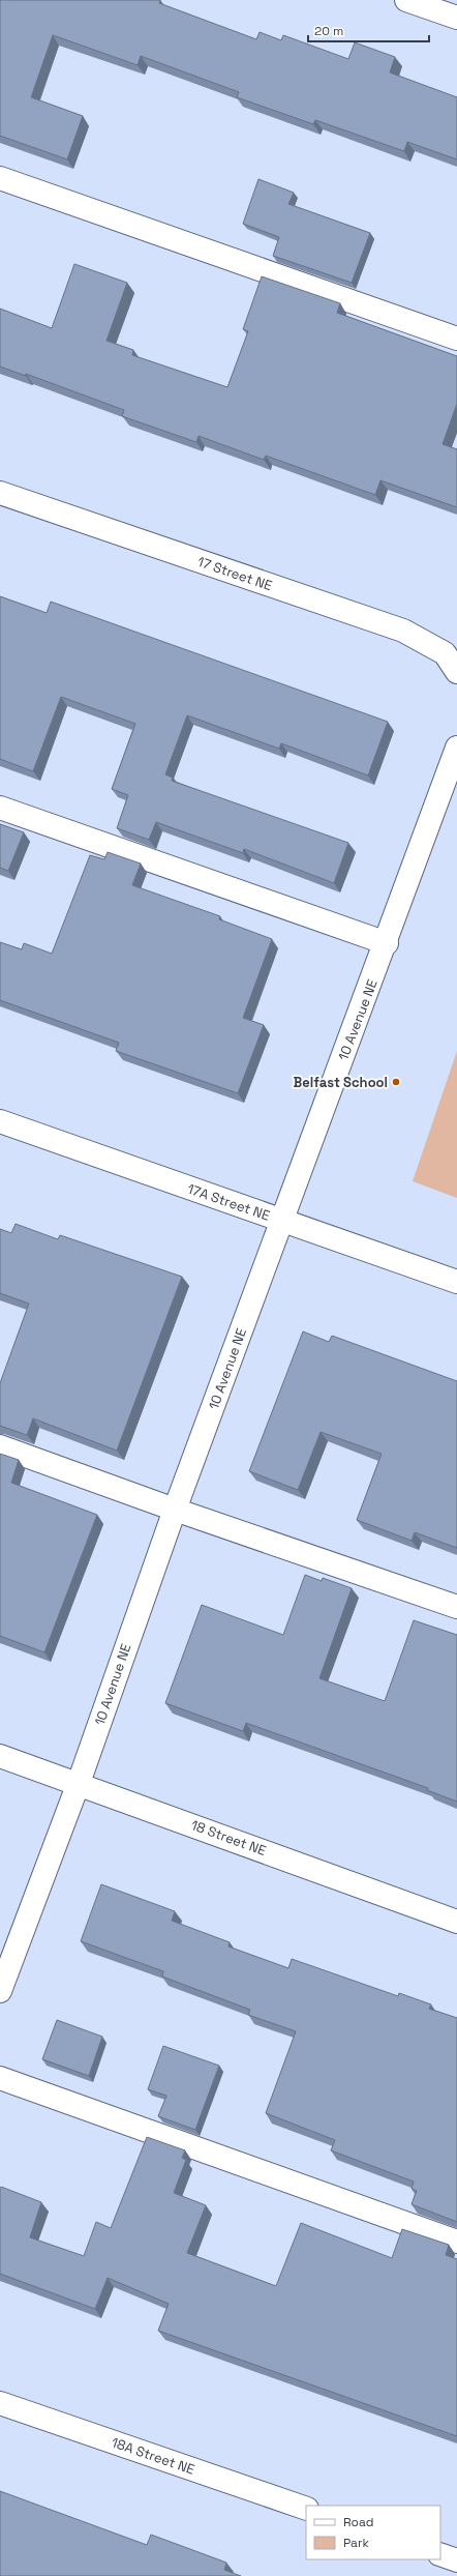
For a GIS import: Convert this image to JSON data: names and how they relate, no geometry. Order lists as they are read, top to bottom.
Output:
{
  "streets": {
    "street": [
      "17 Street NE",
      "10 Avenue NE",
      "17A Street NE",
      "18 Street NE",
      "18A Street NE"
    ]
  },
  "crossings": [
    ["10 Avenue NE", "17A Street NE"],
    ["10 Avenue NE", "18 Street NE"]
  ],
  "places": ["Belfast School"],
  "legend": ["Road", "Park"],
  "scale_bar": "20 m"
}
